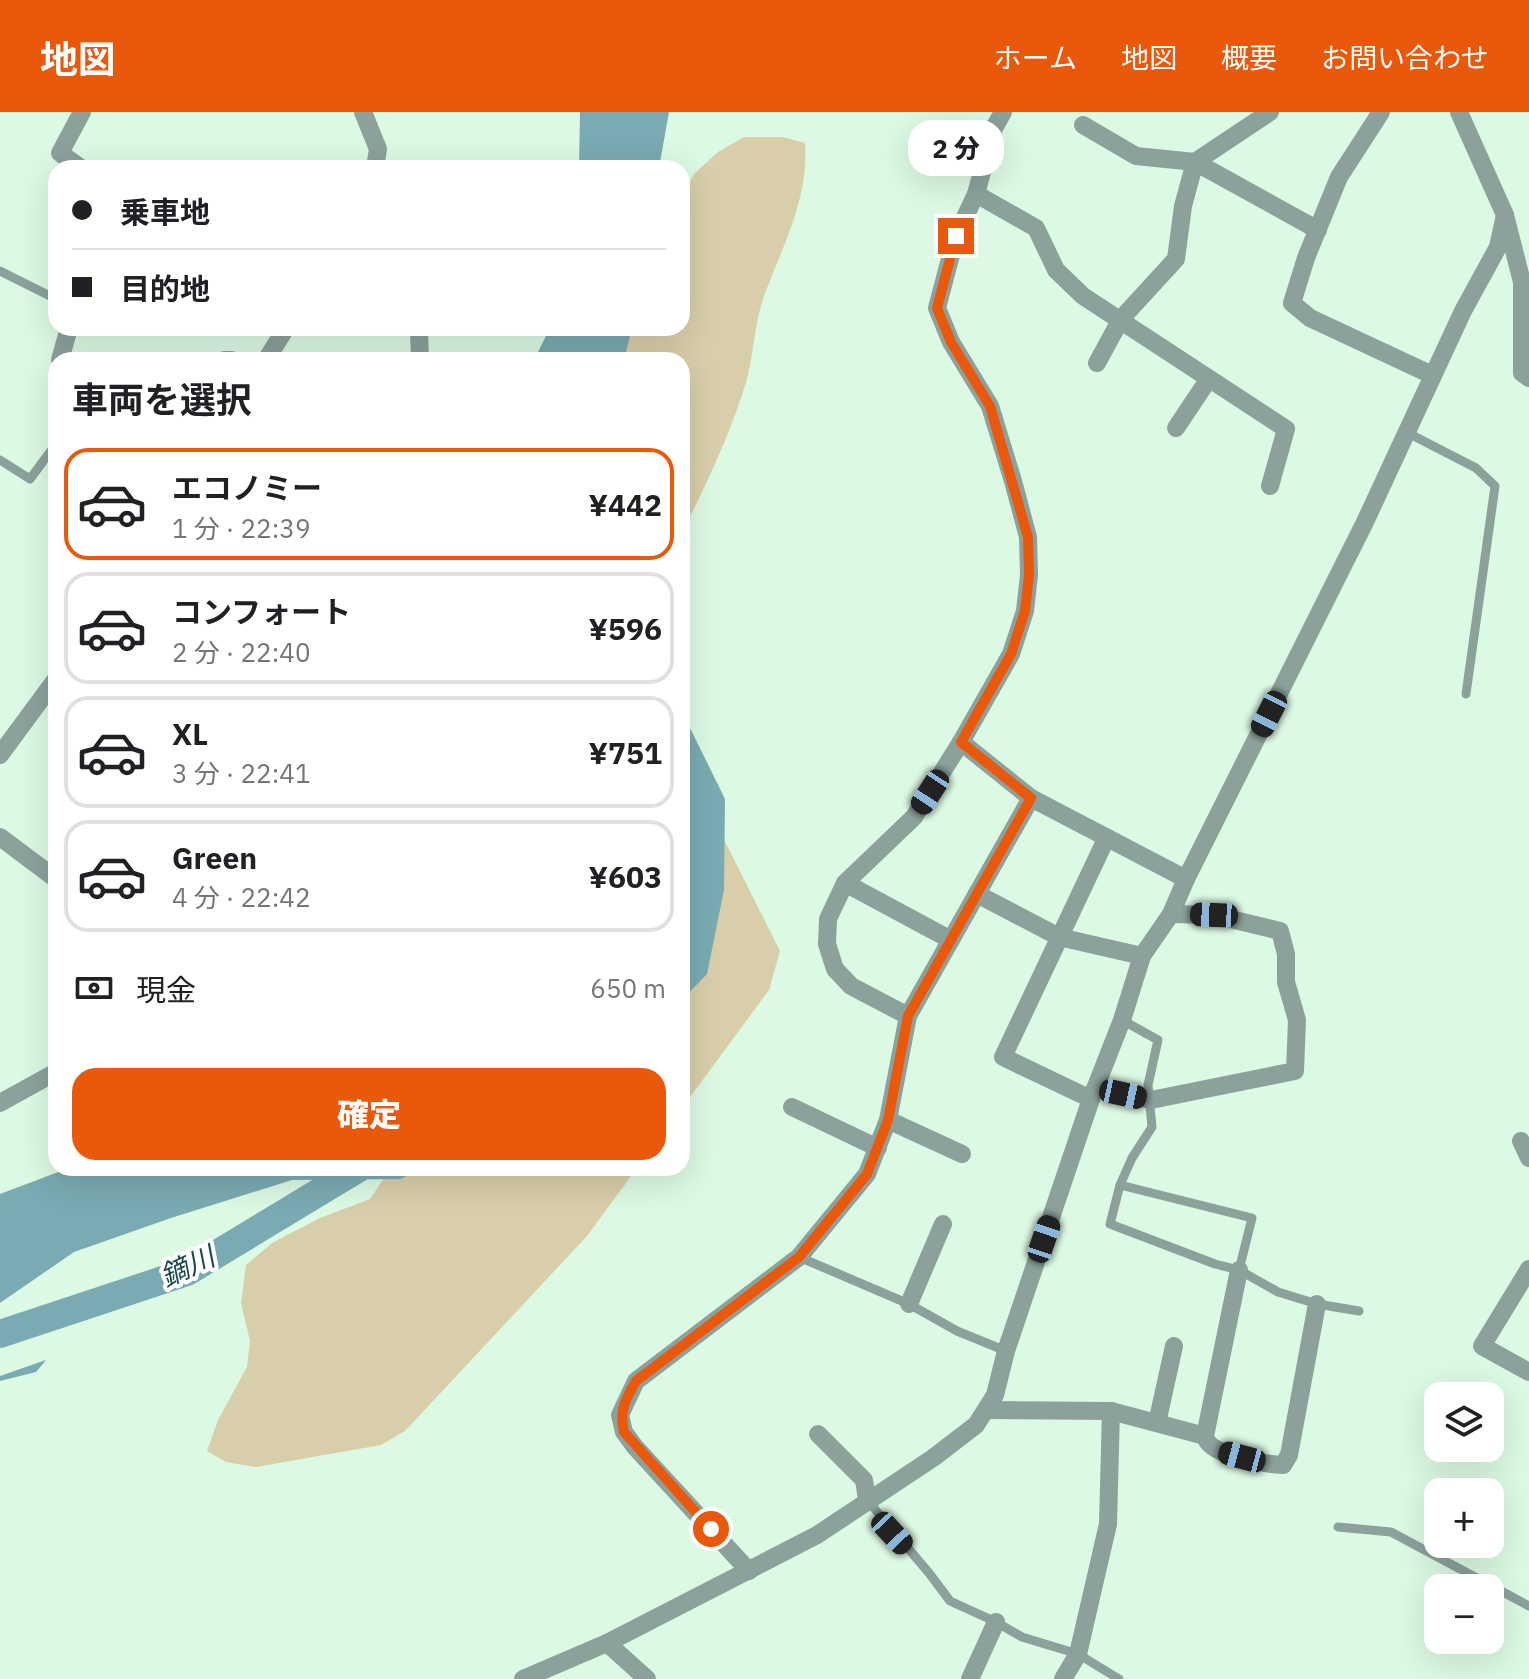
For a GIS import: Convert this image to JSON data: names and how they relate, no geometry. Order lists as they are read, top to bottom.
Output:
{
  "water": ["鏑川"],
  "page": {
    "header": "地図",
    "nav": [
      "ホーム",
      "地図",
      "概要",
      "お問い合わせ"
    ],
    "bubble": "2 分",
    "banner": ["乗車地", "目的地"],
    "heading": "車両を選択",
    "list": [
      {
        "name": "エコノミー",
        "note": "1 分 · 22:39",
        "value": "¥442"
      },
      {
        "name": "コンフォート",
        "note": "2 分 · 22:40",
        "value": "¥596"
      },
      {
        "name": "XL",
        "note": "3 分 · 22:41",
        "value": "¥751"
      },
      {
        "name": "Green",
        "note": "4 分 · 22:42",
        "value": "¥603"
      }
    ],
    "pay": ["現金", "650 m"],
    "buttons": "確定",
    "map_buttons": ["+", "−"]
  }
}
